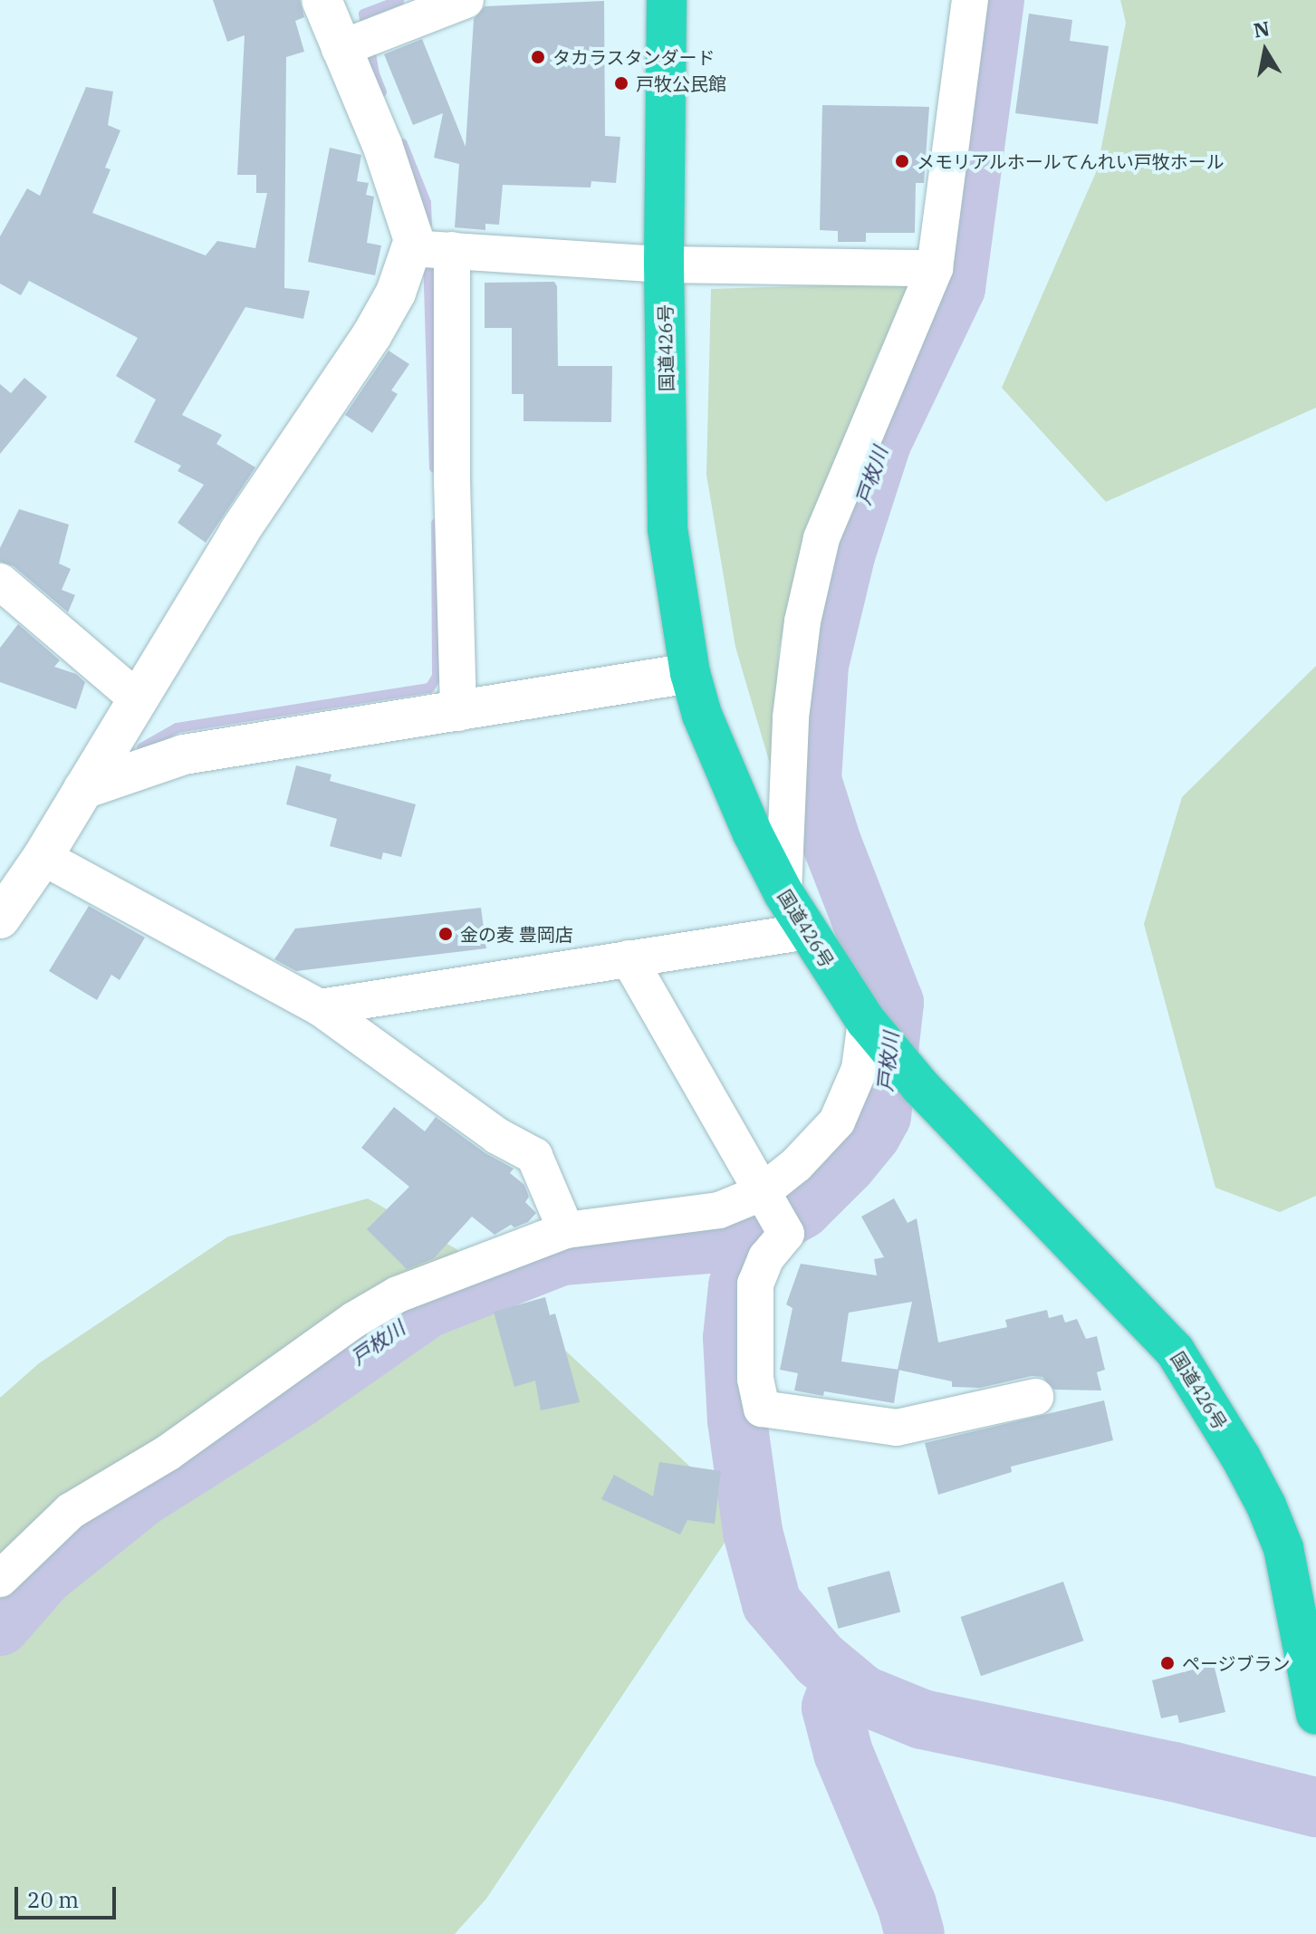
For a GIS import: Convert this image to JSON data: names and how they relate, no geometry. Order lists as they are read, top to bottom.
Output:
{
  "streets": {
    "highway": ["国道426号"]
  },
  "water": ["戸枚川"],
  "places": [
    "タカラスタンダード",
    "戸牧公民館",
    "メモリアルホールてんれい戸牧ホール",
    "金の麦 豊岡店",
    "ページブラン"
  ],
  "scale_bar": "20 m",
  "north": "top"
}
